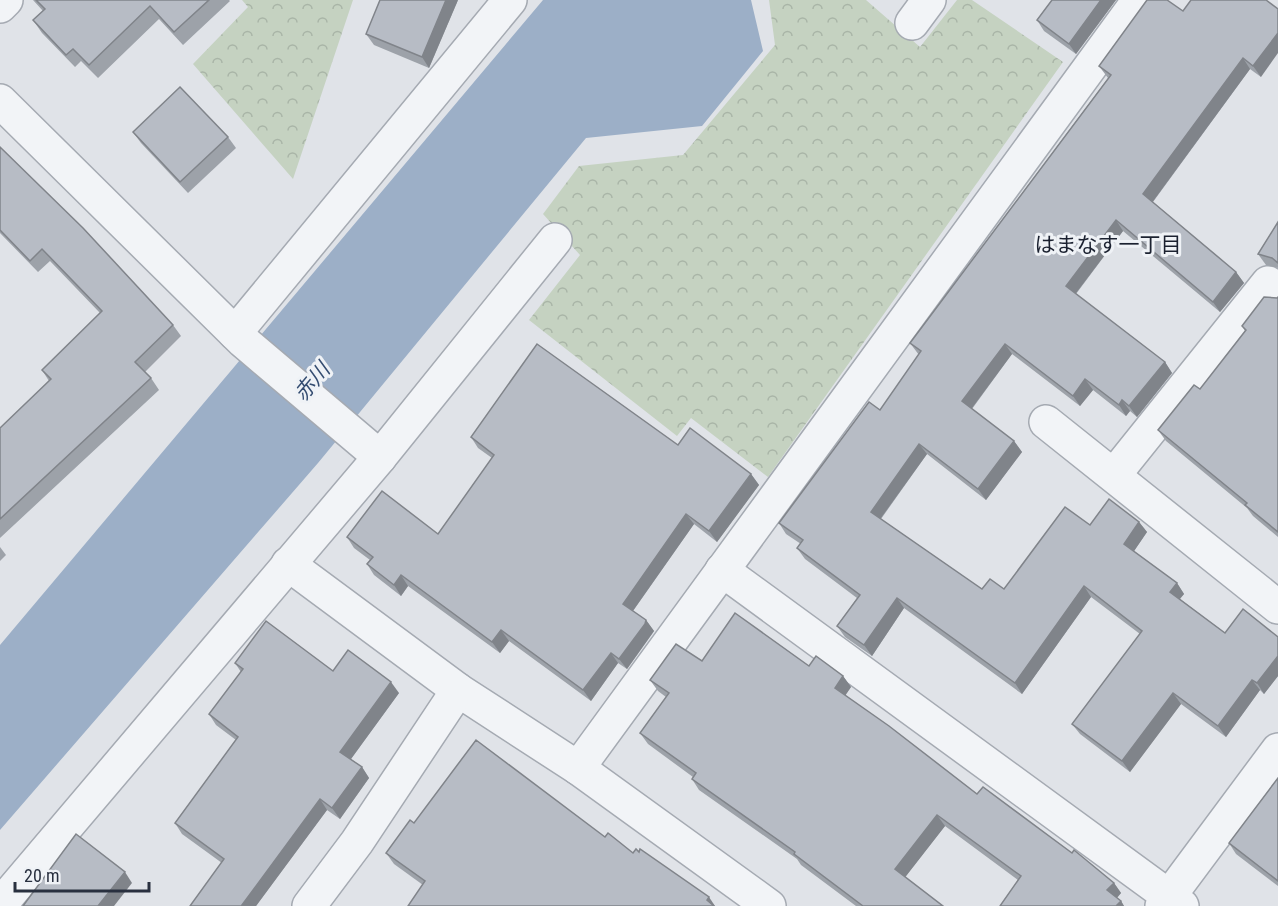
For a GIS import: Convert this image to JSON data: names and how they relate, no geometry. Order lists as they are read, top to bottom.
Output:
{
  "districts": ["はまなす一丁目"],
  "water": ["赤川"],
  "scale_bar": "20 m"
}
